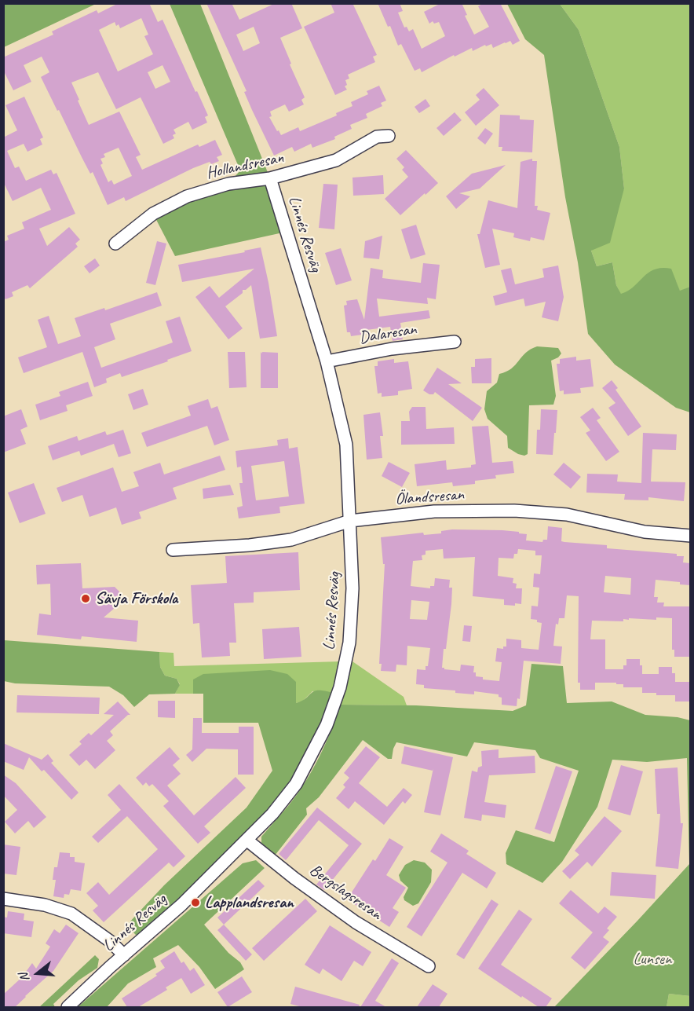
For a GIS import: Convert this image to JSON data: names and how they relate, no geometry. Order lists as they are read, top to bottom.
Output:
{
  "streets": {
    "street": [
      "Hollandsresan",
      "Linnés Resväg",
      "Dalaresan",
      "Ölandsresan",
      "Bergslagsresan"
    ]
  },
  "crossings": [
    ["Hollandsresan", "Linnés Resväg"],
    ["Linnés Resväg", "Dalaresan"],
    ["Linnés Resväg", "Ölandsresan"],
    ["Linnés Resväg", "Bergslagsresan"]
  ],
  "parks": ["Lunsen"],
  "places": ["Sävja Förskola", "Lapplandsresan"],
  "north": "left"
}
